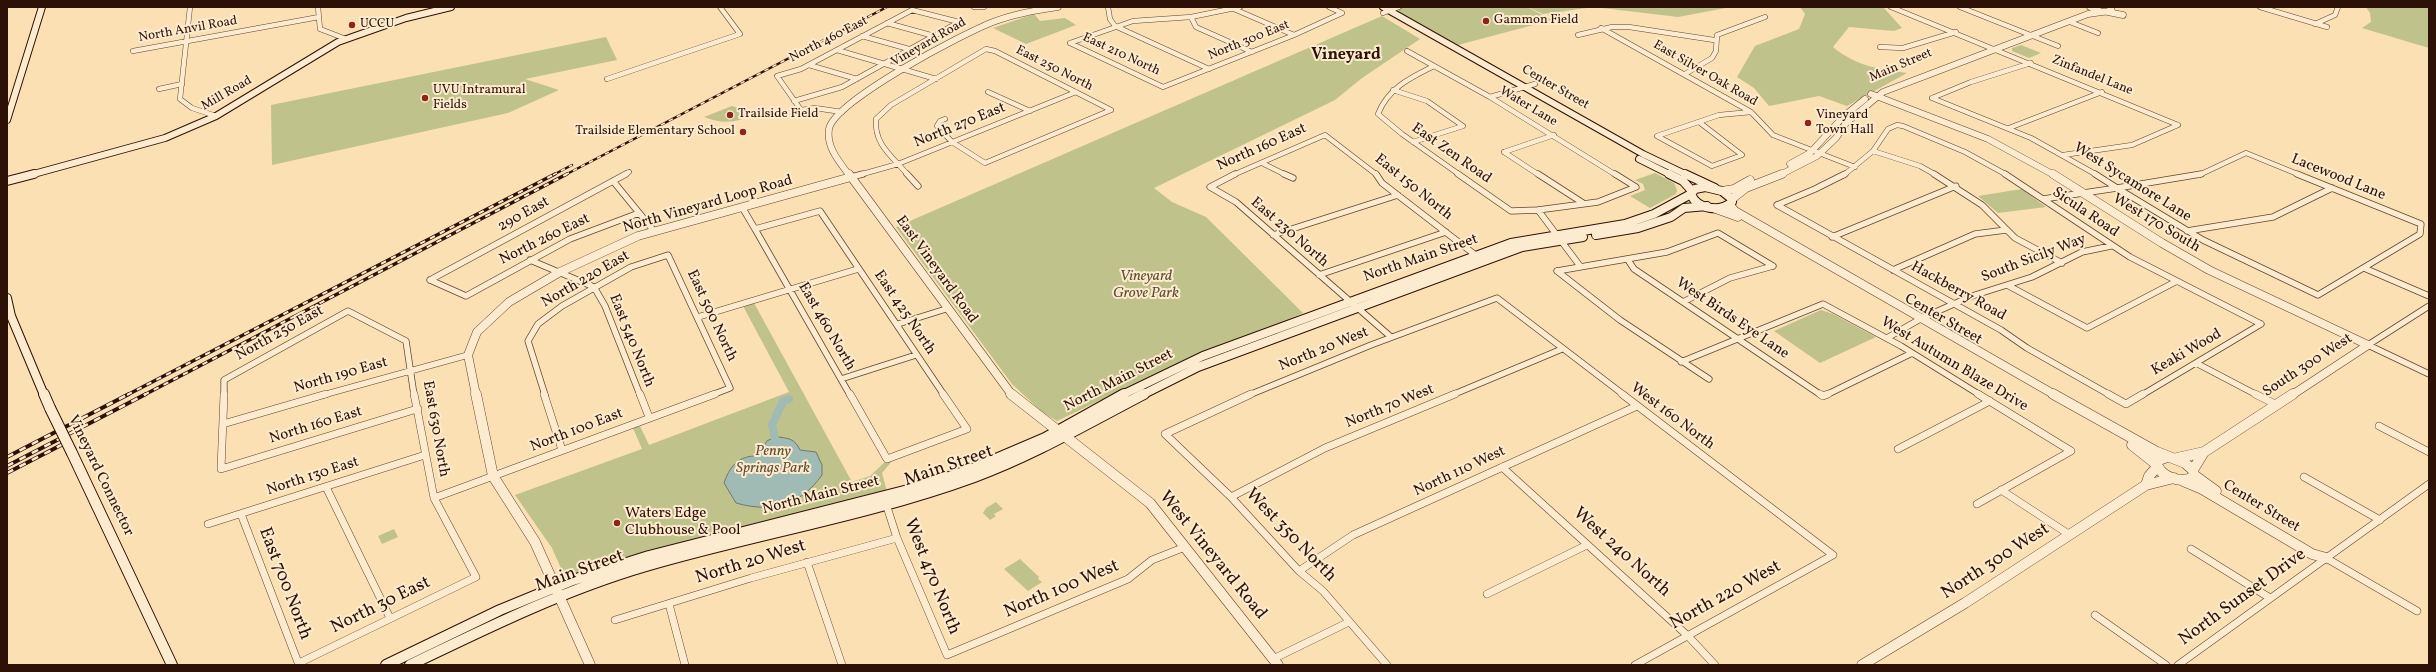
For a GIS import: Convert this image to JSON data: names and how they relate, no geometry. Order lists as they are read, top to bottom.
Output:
{
  "streets": {
    "main road": [
      "Main Street",
      "Center Street",
      "Mill Road",
      "North Main Street",
      "Vineyard Connector"
    ],
    "street": [
      "North Anvil Road",
      "North 460 East",
      "North 300 East",
      "Vineyard Road",
      "East 210 North",
      "East 250 North",
      "East Silver Oak Road",
      "Zinfandel Lane",
      "Water Lane",
      "North 270 East",
      "North 160 East",
      "East Zen Road",
      "Lacewood Lane",
      "West Sycamore Lane",
      "East 150 North",
      "North Vineyard Loop Road",
      "Sicula Road",
      "290 East",
      "West 170 South",
      "East 230 North",
      "North 260 East",
      "South Sicily Way",
      "East Vineyard Road",
      "North 220 East",
      "Hackberry Road",
      "East 425 North",
      "East 500 North",
      "West Birds Eye Lane",
      "East 460 North",
      "North 250 East",
      "East 540 North",
      "North 20 West",
      "Keaki Wood",
      "West Autumn Blaze Drive",
      "South 300 West",
      "North 190 East",
      "North 70 West",
      "West 160 North",
      "East 630 North",
      "North 100 East",
      "North 110 West",
      "North 130 East",
      "West 350 North",
      "West 240 North",
      "West Vineyard Road",
      "North 300 West",
      "West 470 North",
      "East 700 North",
      "North 100 West",
      "North 220 West",
      "North Sunset Drive",
      "North 30 East"
    ]
  },
  "crossings": [
    ["North 300 East", "East 210 North"],
    ["Vineyard Road", "East Vineyard Road"],
    ["Main Street", "East Silver Oak Road"],
    ["Main Street", "Zinfandel Lane"],
    ["Main Street", "Center Street"],
    ["Main Street", "West 170 South"],
    ["Main Street", "North Main Street"],
    ["Main Street", "East Vineyard Road"],
    ["Main Street", "West Vineyard Road"],
    ["East 250 North", "North 270 East"],
    ["East Silver Oak Road", "Hackberry Road"],
    ["Zinfandel Lane", "West Sycamore Lane"],
    ["Center Street", "North Main Street"],
    ["Center Street", "South Sicily Way"],
    ["Center Street", "South 300 West"],
    ["Center Street", "North 300 West"],
    ["Center Street", "North Sunset Drive"],
    ["North 270 East", "North Vineyard Loop Road"],
    ["North 270 East", "East Vineyard Road"],
    ["North 160 East", "East 150 North"],
    ["North 160 East", "East 230 North"],
    ["North 160 East", "North 250 East"],
    ["North 160 East", "North 190 East"],
    ["North 160 East", "East 630 North"],
    ["Lacewood Lane", "West Sycamore Lane"],
    ["East 150 North", "North Main Street"],
    ["North Vineyard Loop Road", "East Vineyard Road"],
    ["North Vineyard Loop Road", "East 460 North"],
    ["North Vineyard Loop Road", "East 540 North"],
    ["North Vineyard Loop Road", "North 190 East"],
    ["Sicula Road", "South Sicily Way"],
    ["Sicula Road", "Keaki Wood"],
    ["290 East", "North 260 East"],
    ["West 170 South", "South 300 West"],
    ["East 230 North", "North Main Street"],
    ["East 230 North", "North 20 West"],
    ["North 260 East", "East 540 North"],
    ["North Main Street", "East Vineyard Road"],
    ["North Main Street", "West Vineyard Road"],
    ["South Sicily Way", "Hackberry Road"],
    ["South Sicily Way", "West Autumn Blaze Drive"],
    ["East Vineyard Road", "West Vineyard Road"],
    ["North 220 East", "East 500 North"],
    ["North 220 East", "East 540 North"],
    ["North 220 East", "North 100 East"],
    ["Hackberry Road", "Keaki Wood"],
    ["East 425 North", "East 460 North"],
    ["East 500 North", "North 100 East"],
    ["West Birds Eye Lane", "West Autumn Blaze Drive"],
    ["North 250 East", "North 190 East"],
    ["North 250 East", "East 630 North"],
    ["East 540 North", "North 100 East"],
    ["North 20 West", "West 160 North"],
    ["North 20 West", "West 350 North"],
    ["North 20 West", "West 470 North"],
    ["South 300 West", "North 300 West"],
    ["North 190 East", "East 630 North"],
    ["North 70 West", "West 160 North"],
    ["North 70 West", "West 350 North"],
    ["West 160 North", "North 110 West"],
    ["West 160 North", "North 220 West"],
    ["East 630 North", "North 100 East"],
    ["East 630 North", "North 130 East"],
    ["East 630 North", "North 30 East"],
    ["North 110 West", "West 350 North"],
    ["North 110 West", "West 240 North"],
    ["North 130 East", "East 700 North"],
    ["West 240 North", "North 220 West"],
    ["West Vineyard Road", "North 100 West"],
    ["West 470 North", "North 100 West"],
    ["East 700 North", "North 30 East"]
  ],
  "districts": ["Vineyard"],
  "parks": ["Vineyard Grove Park", "Penny Springs Park"],
  "places": [
    "Gammon Field",
    "UCCU",
    "UVU Intramural Fields",
    "Trailside Field",
    "Vineyard Town Hall",
    "Trailside Elementary School",
    "Waters Edge Clubhouse & Pool"
  ]
}
